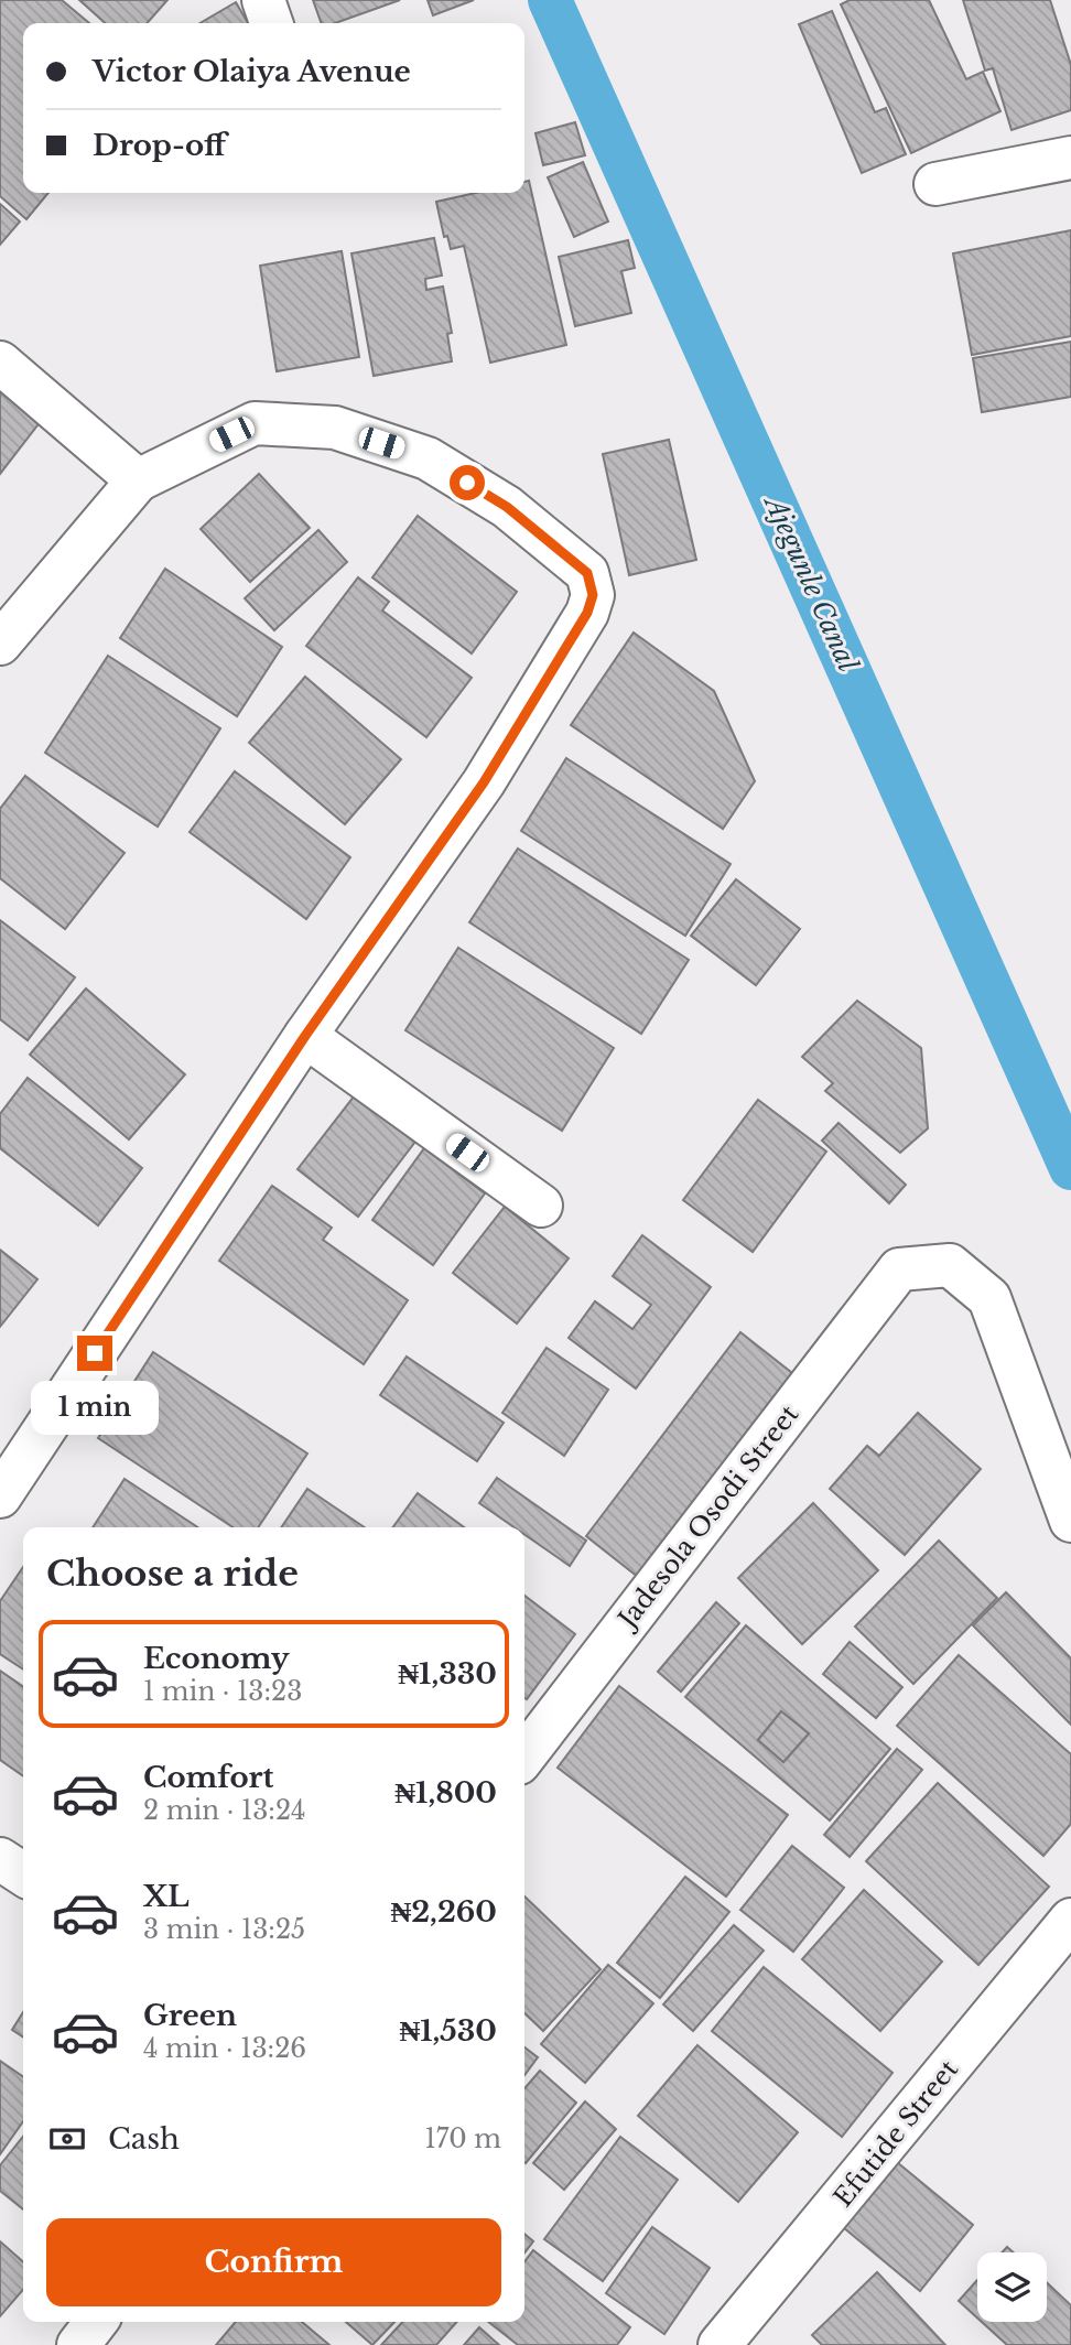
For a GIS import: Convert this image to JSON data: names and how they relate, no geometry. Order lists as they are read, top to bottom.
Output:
{
  "streets": {
    "street": ["Jadesola Osodi Street", "Efutide Street"]
  },
  "water": ["Ajegunle Canal"],
  "page": {
    "banner": ["Victor Olaiya Avenue", "Drop-off"],
    "bubble": "1 min",
    "heading": "Choose a ride",
    "list": [
      {
        "name": "Economy",
        "note": "1 min · 13:23",
        "value": "₦1,330"
      },
      {
        "name": "Comfort",
        "note": "2 min · 13:24",
        "value": "₦1,800"
      },
      {
        "name": "XL",
        "note": "3 min · 13:25",
        "value": "₦2,260"
      },
      {
        "name": "Green",
        "note": "4 min · 13:26",
        "value": "₦1,530"
      }
    ],
    "pay": ["Cash", "170 m"],
    "buttons": "Confirm"
  }
}
